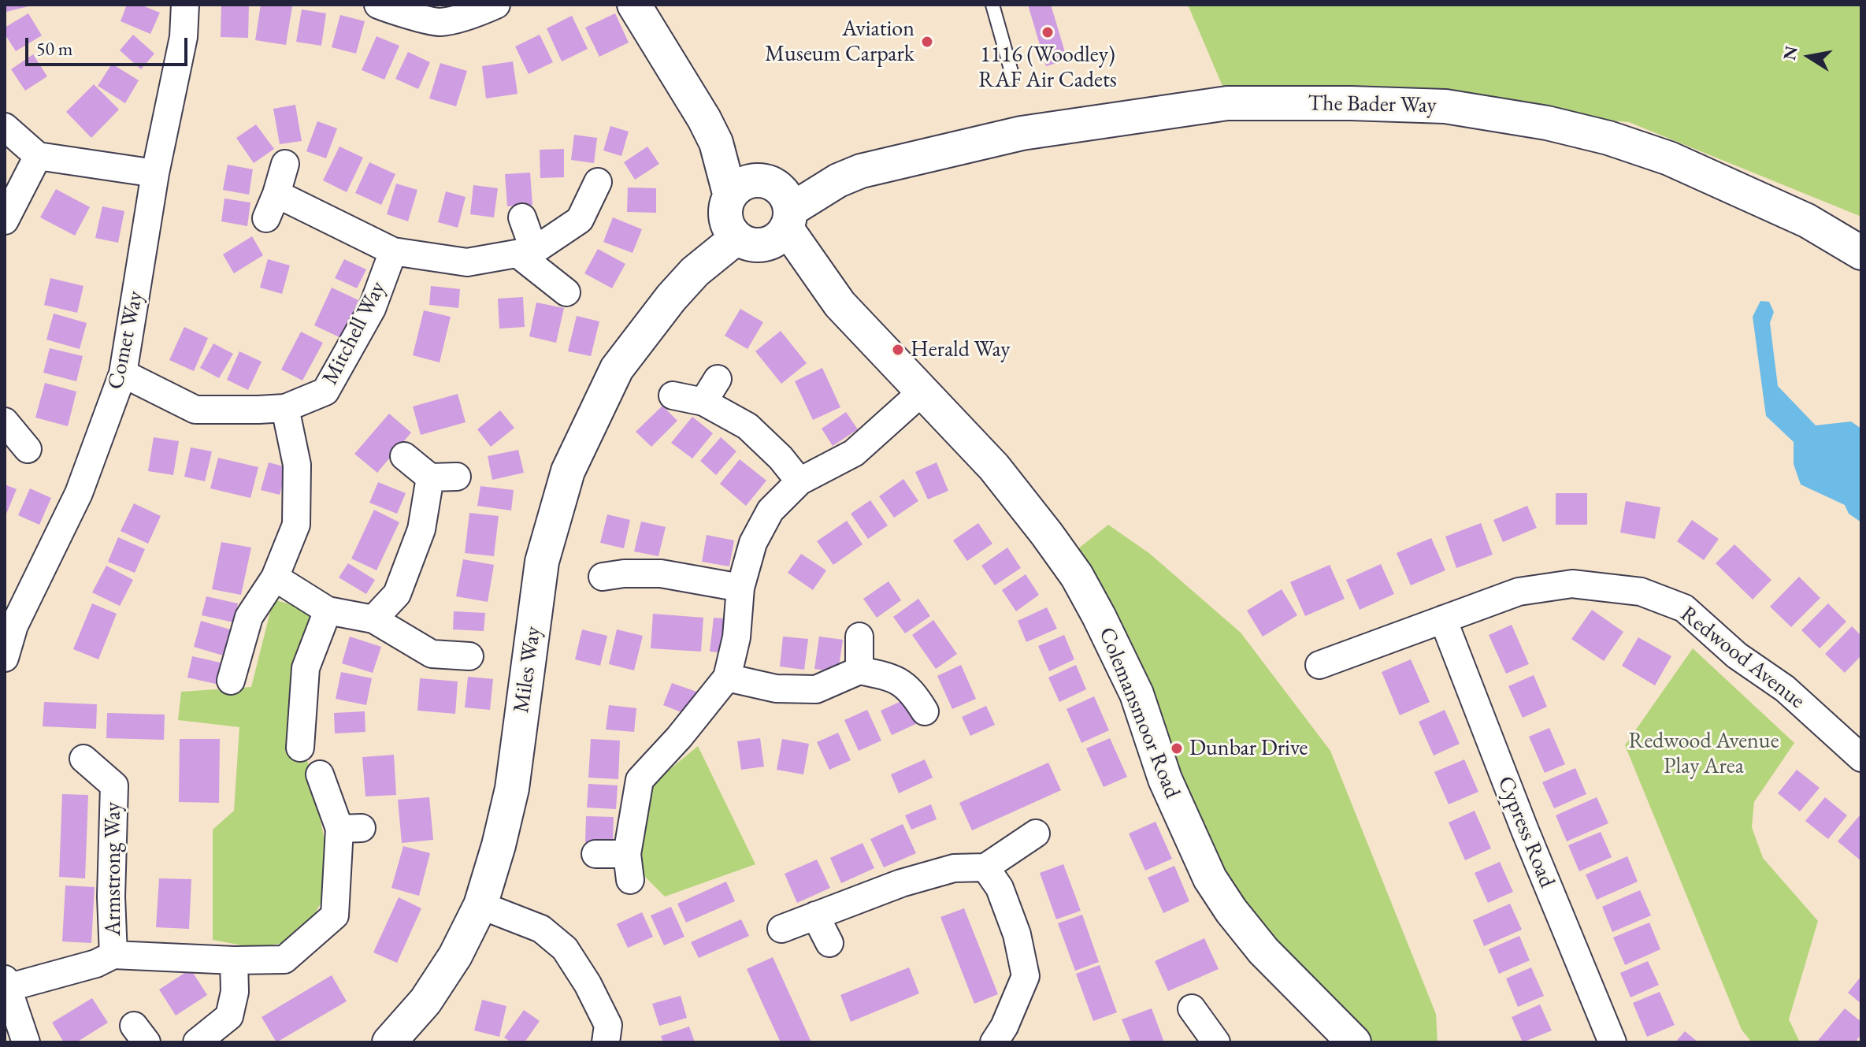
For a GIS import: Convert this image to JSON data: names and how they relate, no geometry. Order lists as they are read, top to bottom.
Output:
{
  "streets": {
    "street": [
      "The Bader Way",
      "Mitchell Way",
      "Comet Way",
      "Redwood Avenue",
      "Miles Way",
      "Colemansmoor Road",
      "Cypress Road",
      "Armstrong Way"
    ]
  },
  "crossings": [
    ["The Bader Way", "Colemansmoor Road"],
    ["Mitchell Way", "Comet Way"],
    ["Redwood Avenue", "Cypress Road"],
    ["Miles Way", "Colemansmoor Road"]
  ],
  "parks": ["Redwood Avenue Play Area"],
  "places": [
    "1116 (Woodley) RAF Air Cadets",
    "Aviation Museum Carpark",
    "Herald Way",
    "Dunbar Drive"
  ],
  "scale_bar": "50 m",
  "north": "left"
}
